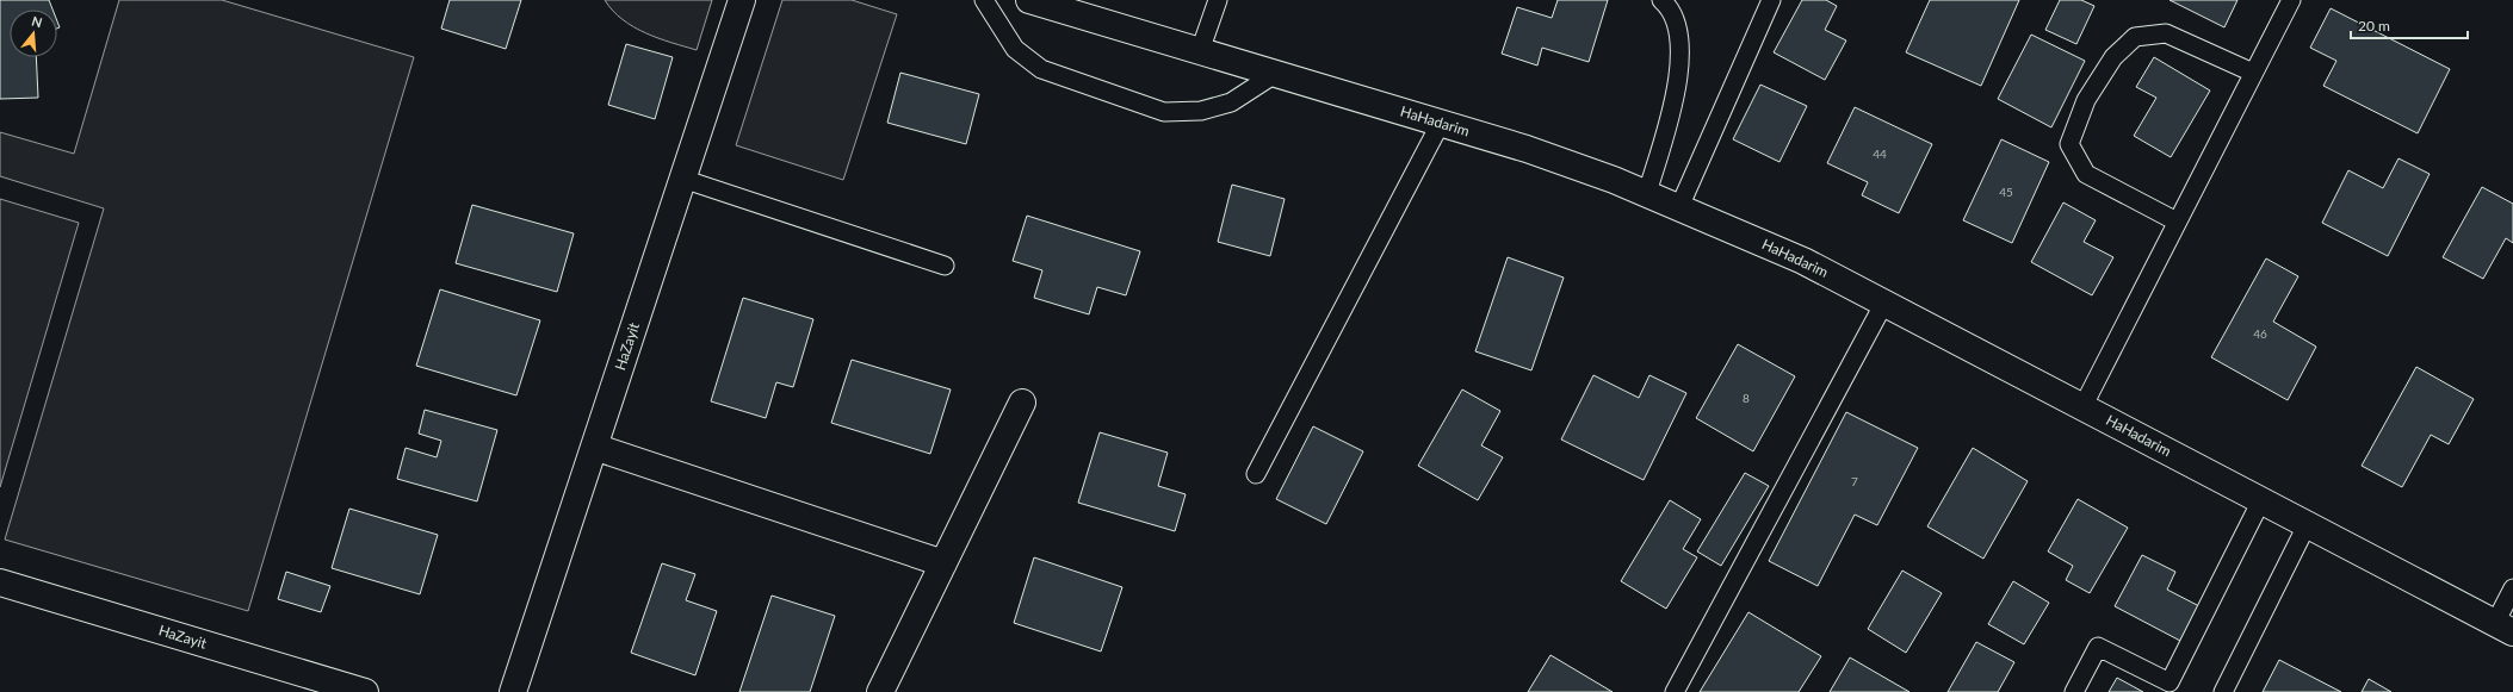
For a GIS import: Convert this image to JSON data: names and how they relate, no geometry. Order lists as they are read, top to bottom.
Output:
{
  "streets": {
    "street": ["HaHadarim", "HaZayit"]
  },
  "house_numbers": [
    "44",
    "45",
    "46",
    "8",
    "7"
  ],
  "scale_bar": "20 m",
  "north": "top"
}
